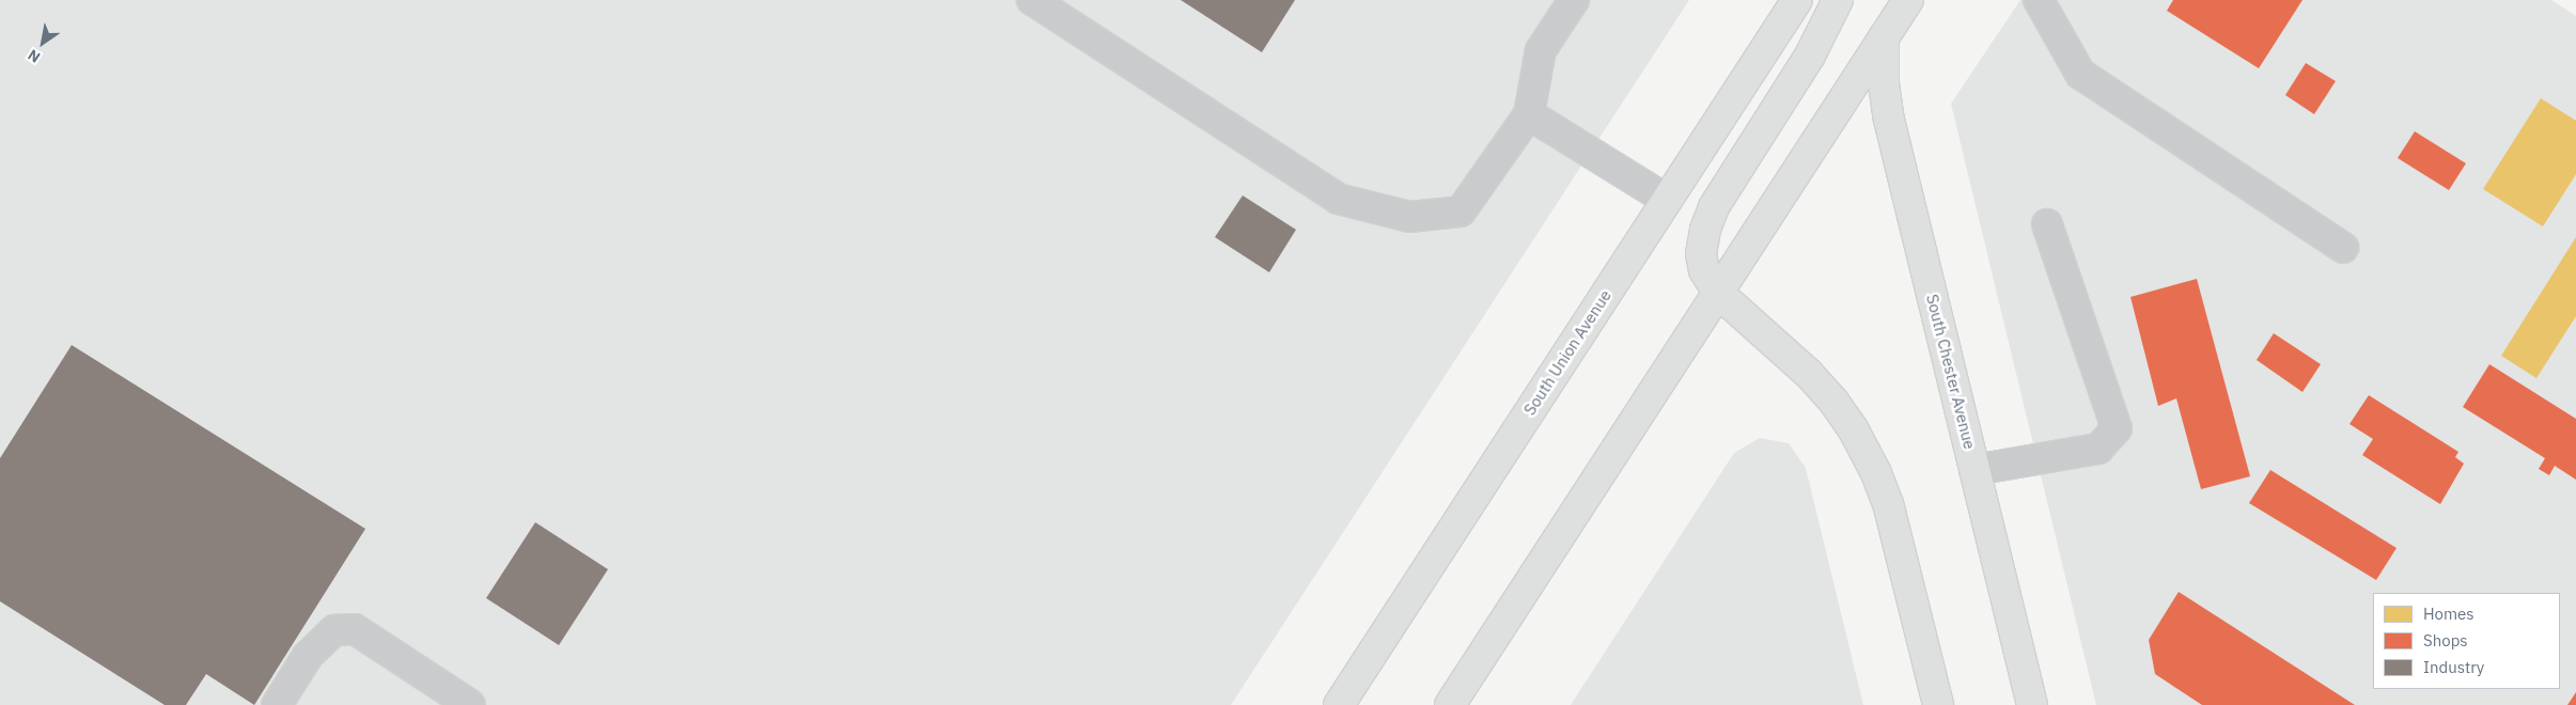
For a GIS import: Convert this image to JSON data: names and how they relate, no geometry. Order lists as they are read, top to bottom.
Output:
{
  "streets": {
    "main road": ["South Union Avenue", "South Chester Avenue"]
  },
  "legend": ["Homes", "Shops", "Industry"],
  "north": "bottom left"
}
